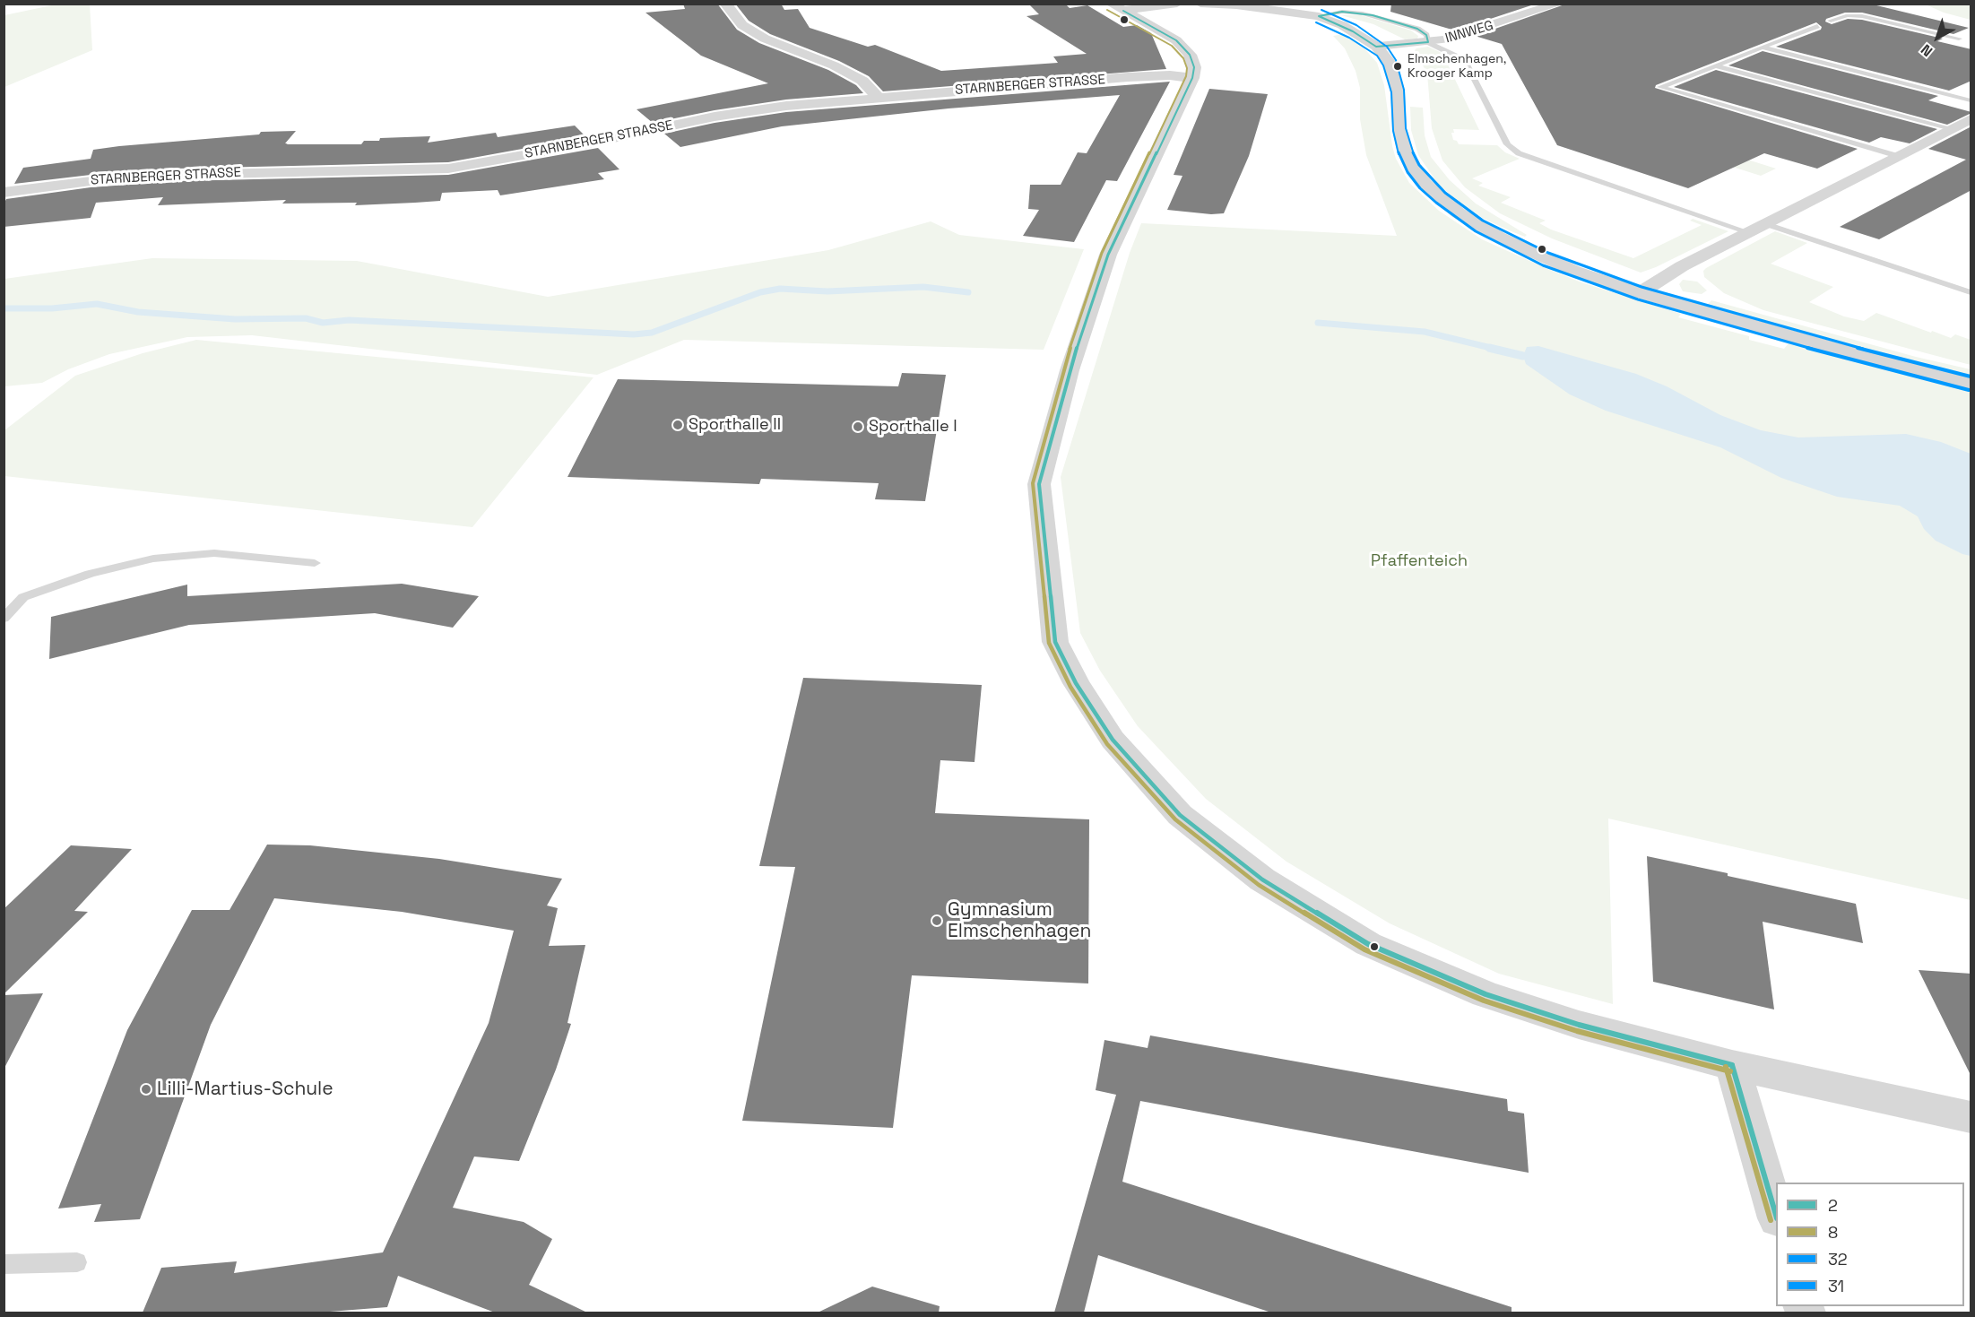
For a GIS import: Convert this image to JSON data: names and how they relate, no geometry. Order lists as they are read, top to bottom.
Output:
{
  "streets": {
    "street": ["INNWEG", "STARNBERGER STRASSE"]
  },
  "parks": ["Pfaffenteich"],
  "places": [
    "Elmschenhagen, Krooger Kamp",
    "Sporthalle II",
    "Sporthalle I",
    "Gymnasium Elmschenhagen",
    "Lilli-Martius-Schule"
  ],
  "lines": [
    "transit line 8",
    "transit line 31",
    "transit line 2",
    "transit line 32"
  ],
  "legend": [
    "2",
    "8",
    "32",
    "31"
  ],
  "north": "bottom left"
}
